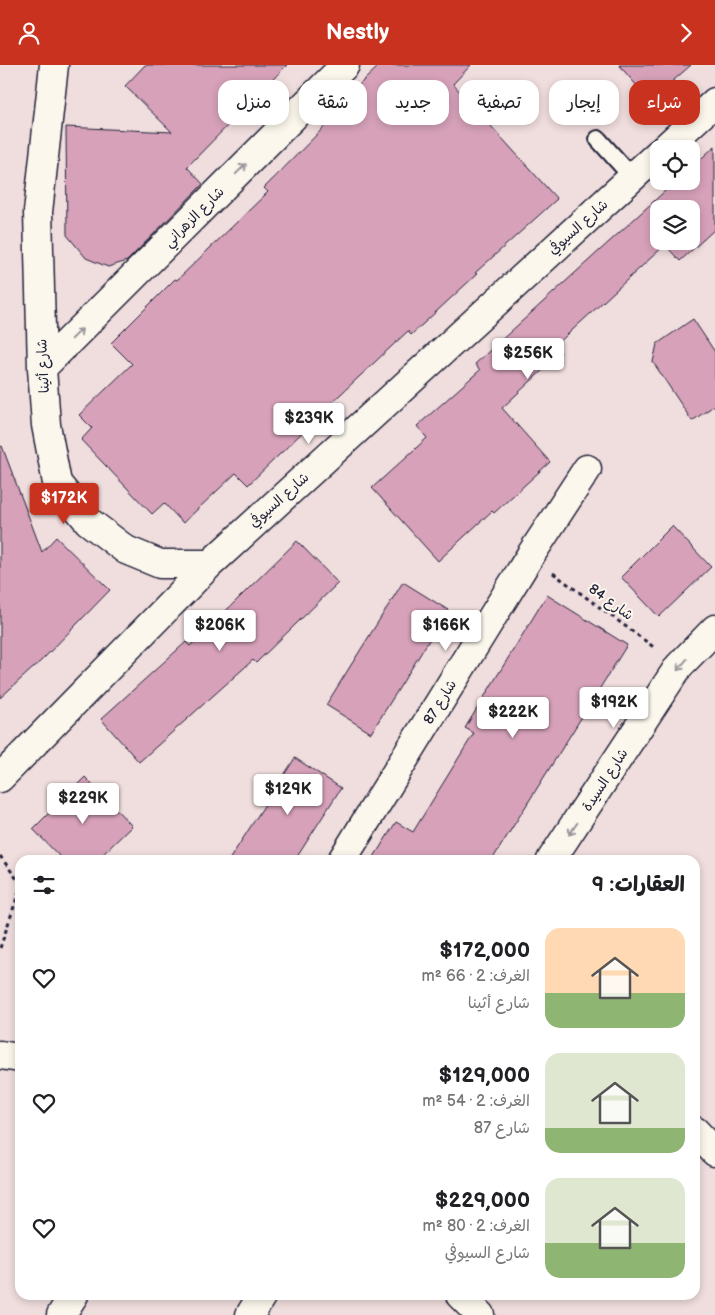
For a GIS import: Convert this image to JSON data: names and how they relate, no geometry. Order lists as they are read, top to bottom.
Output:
{
  "streets": {
    "street": [
      "شارع الزهراني",
      "شارع السيوفي",
      "شارع أثينا",
      "شارع 87",
      "شارع السيدة"
    ],
    "path": ["شارع 84"]
  },
  "crossings": [
    ["شارع الزهراني", "شارع أثينا"],
    ["شارع السيوفي", "شارع أثينا"],
    ["شارع 84", "شارع 87"],
    ["شارع 84", "شارع السيدة"]
  ],
  "one_way": ["شارع الزهراني", "شارع السيدة"],
  "page": {
    "header": "Nestly",
    "chip": [
      "شراء",
      "إيجار",
      "تصفية",
      "جديد",
      "شقة",
      "منزل"
    ],
    "price": [
      "$256K",
      "$239K",
      "$172K",
      "$206K",
      "$166K",
      "$192K",
      "$222K",
      "$129K",
      "$229K"
    ],
    "heading": "العقارات: 9",
    "list": [
      {
        "name": "$172,000",
        "note": "الغرف: 2 · 66 m² · شارع أثينا"
      },
      {
        "name": "$129,000",
        "note": "الغرف: 2 · 54 m² · شارع 87"
      },
      {
        "name": "$229,000",
        "note": "الغرف: 2 · 80 m² · شارع السيوفي"
      }
    ]
  }
}
